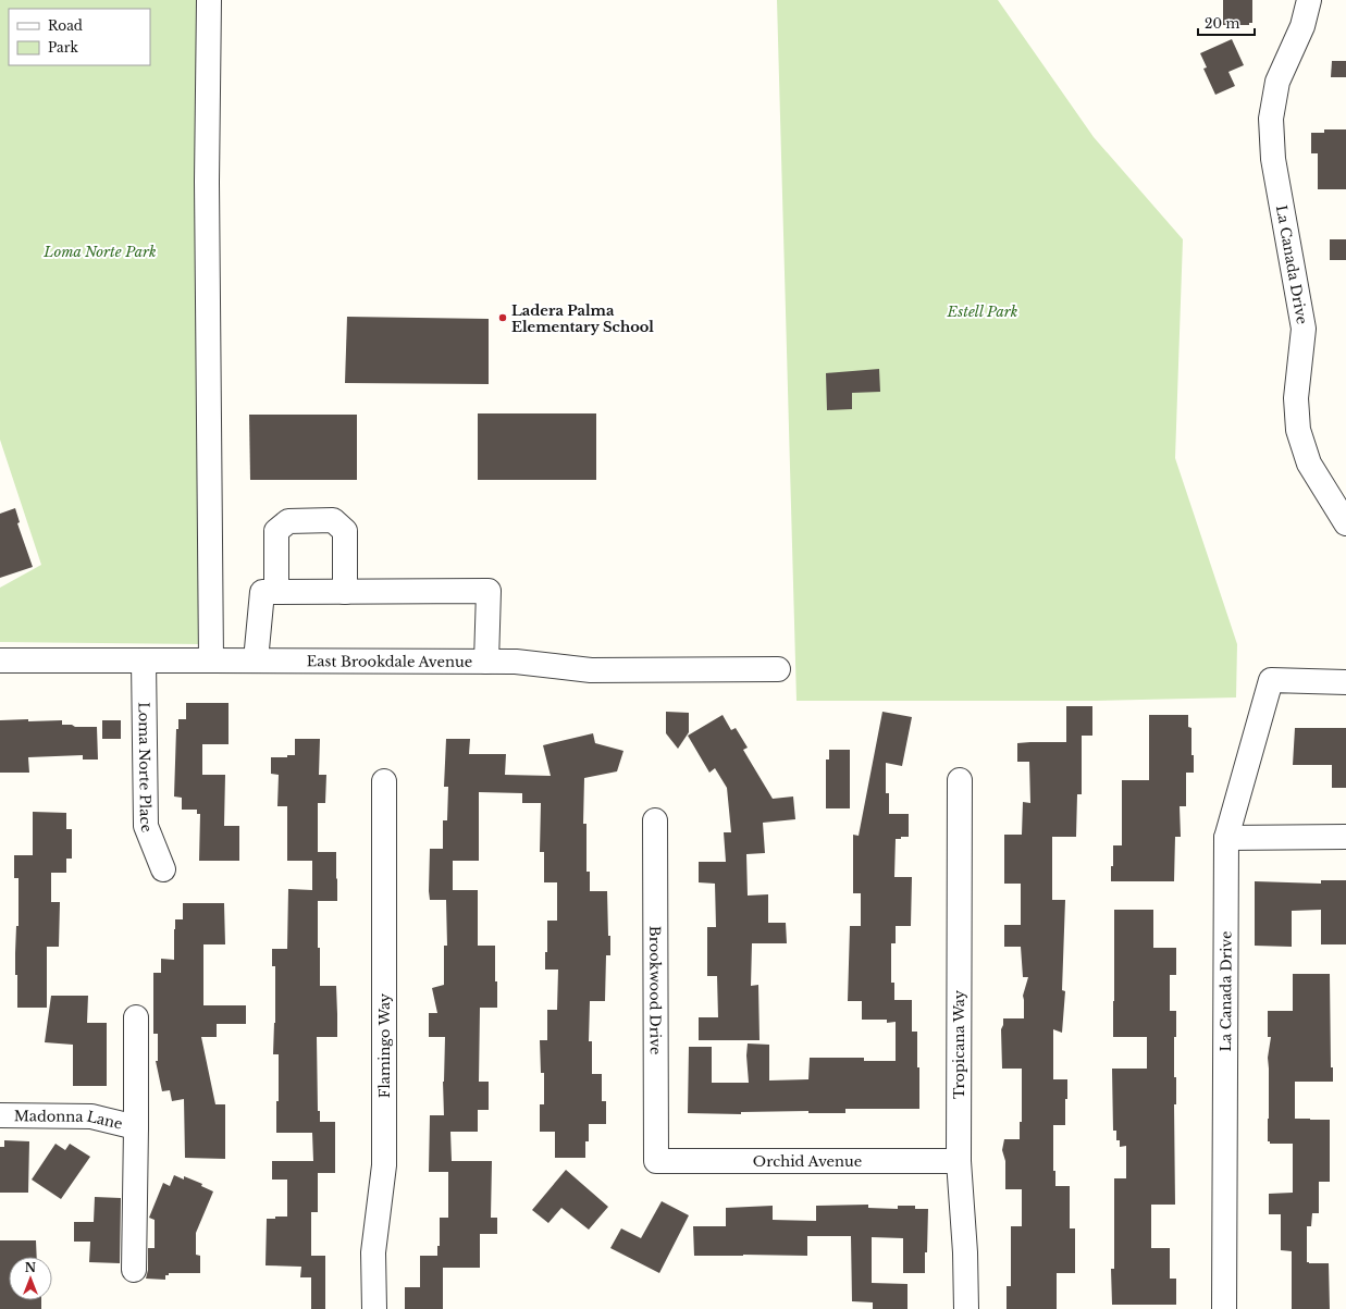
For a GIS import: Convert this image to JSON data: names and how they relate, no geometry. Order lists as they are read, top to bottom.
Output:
{
  "streets": {
    "street": [
      "La Canada Drive",
      "East Brookdale Avenue",
      "Loma Norte Place",
      "Brookwood Drive",
      "Tropicana Way",
      "Flamingo Way",
      "Madonna Lane",
      "Orchid Avenue"
    ]
  },
  "crossings": [
    ["East Brookdale Avenue", "Loma Norte Place"],
    ["Brookwood Drive", "Orchid Avenue"],
    ["Tropicana Way", "Orchid Avenue"]
  ],
  "parks": ["Loma Norte Park", "Estell Park"],
  "places": ["Ladera Palma Elementary School"],
  "legend": ["Road", "Park"],
  "scale_bar": "20 m",
  "north": "top"
}
